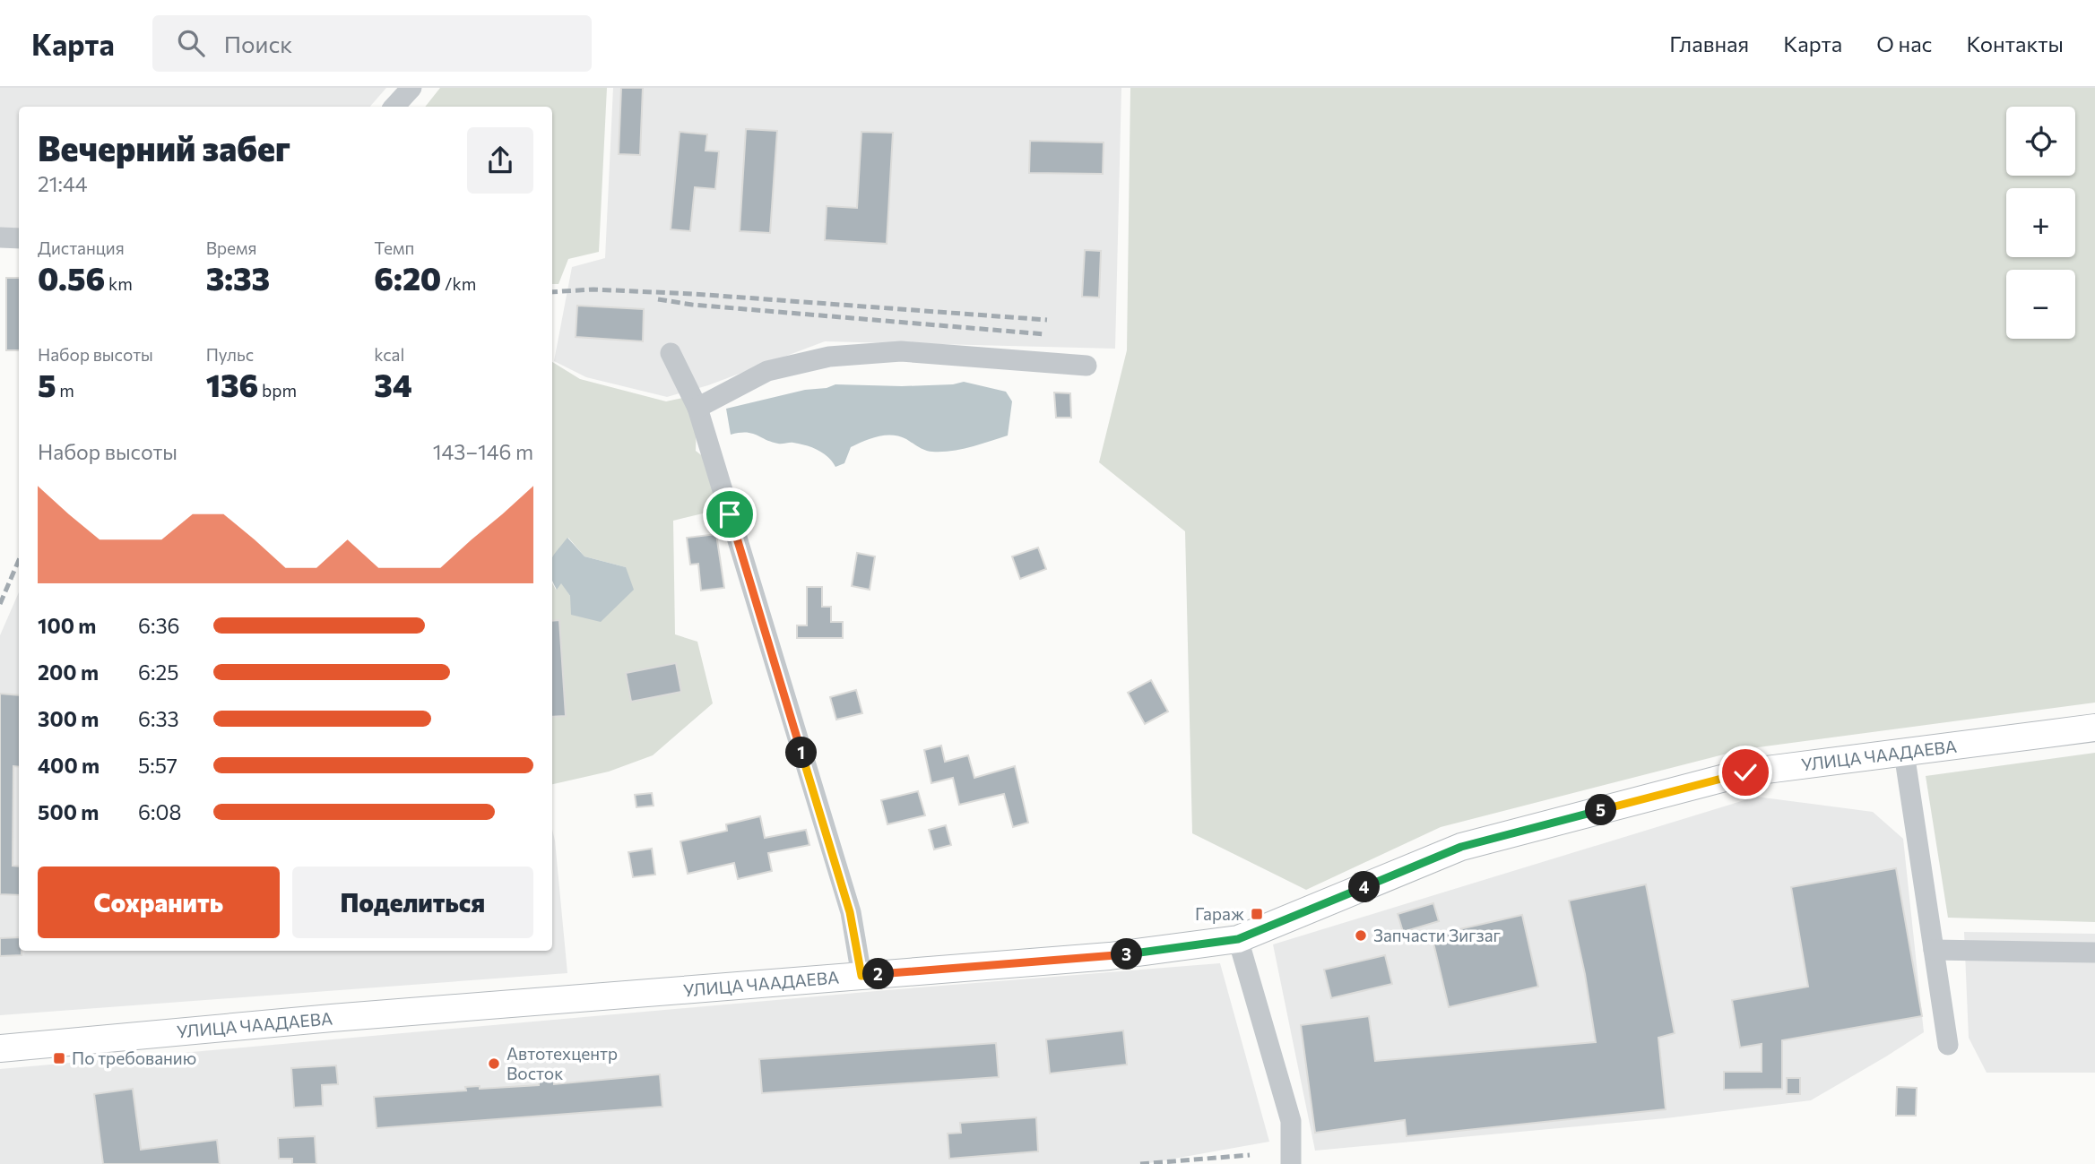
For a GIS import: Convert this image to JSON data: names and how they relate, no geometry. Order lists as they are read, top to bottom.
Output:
{
  "streets": {
    "main road": ["УЛИЦА ЧААДАЕВА"]
  },
  "places": {
    "transit": ["Гараж", "По требованию"],
    "other": ["Запчасти Зигзаг", "Автотехцентр Восток"]
  },
  "page": {
    "header": "Карта",
    "search": "Поиск",
    "nav": [
      "Главная",
      "Карта",
      "О нас",
      "Контакты"
    ],
    "map_buttons": ["+", "−"],
    "heading": ["Вечерний забег", "21:44"],
    "stats": [
      ["Дистанция", "0.56 km"],
      ["Время", "3:33"],
      ["Темп", "6:20 /km"],
      ["Набор высоты", "5 m"],
      ["Пульс", "136 bpm"],
      ["kcal", "34"]
    ],
    "chart": ["Набор высоты", "143–146 m"],
    "list": [
      {
        "name": "100 m",
        "note": "6:36"
      },
      {
        "name": "200 m",
        "note": "6:25"
      },
      {
        "name": "300 m",
        "note": "6:33"
      },
      {
        "name": "400 m",
        "note": "5:57"
      },
      {
        "name": "500 m",
        "note": "6:08"
      }
    ],
    "pins": [
      "1",
      "5",
      "4",
      "3",
      "2"
    ],
    "buttons": ["Сохранить", "Поделиться"]
  }
}
